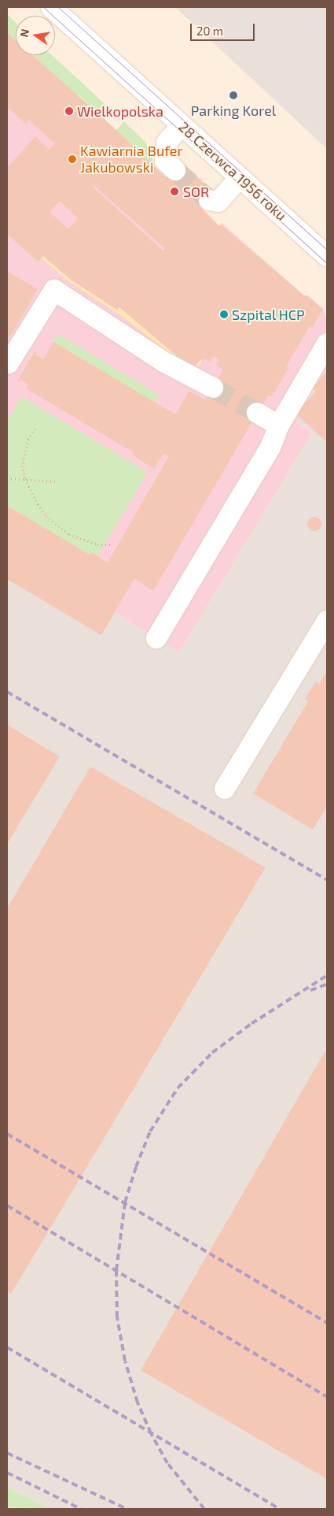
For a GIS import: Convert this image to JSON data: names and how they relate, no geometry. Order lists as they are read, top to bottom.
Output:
{
  "streets": {
    "street": ["28 Czerwca 1956 roku"]
  },
  "places": [
    "Parking Korel",
    "Wielkopolska",
    "Kawiarnia Bufer Jakubowski",
    "SOR",
    "Szpital HCP"
  ],
  "scale_bar": "20 m",
  "north": "left"
}
